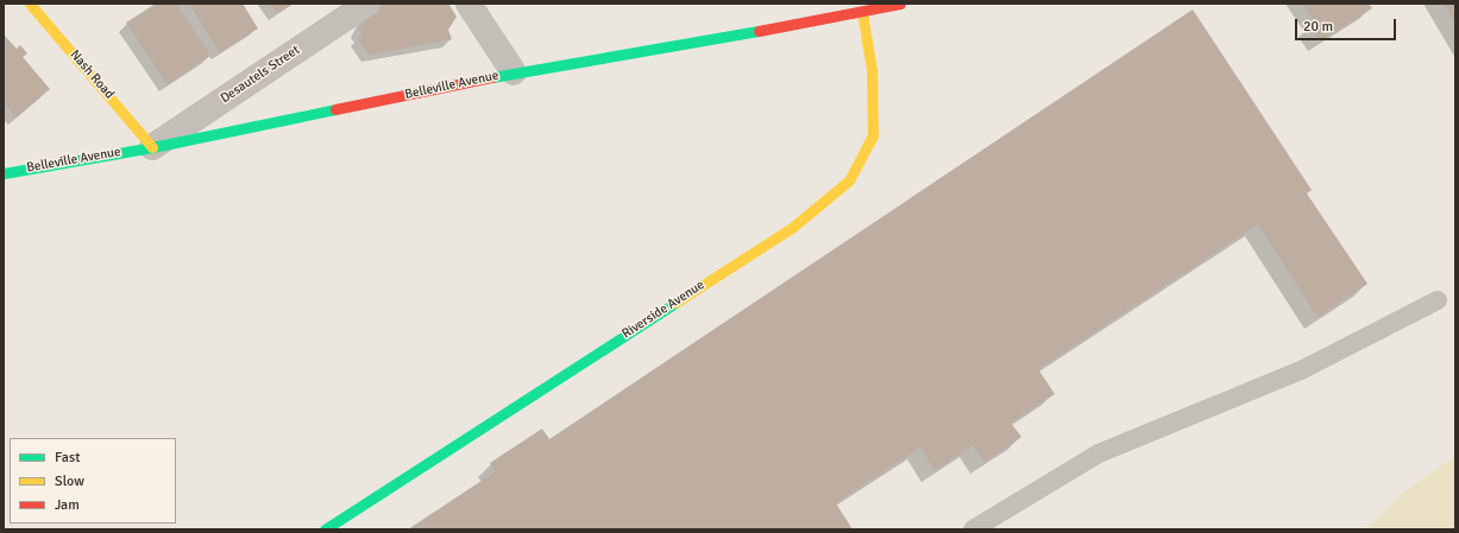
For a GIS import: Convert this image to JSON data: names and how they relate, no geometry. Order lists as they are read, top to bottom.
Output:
{
  "streets": {
    "main road": ["Nash Road", "Belleville Avenue", "Riverside Avenue"],
    "street": ["Desautels Street"]
  },
  "crossings": [
    ["Nash Road", "Desautels Street"],
    ["Nash Road", "Belleville Avenue"],
    ["Desautels Street", "Belleville Avenue"],
    ["Belleville Avenue", "Riverside Avenue"]
  ],
  "legend": ["Fast", "Slow", "Jam"],
  "scale_bar": "20 m"
}
